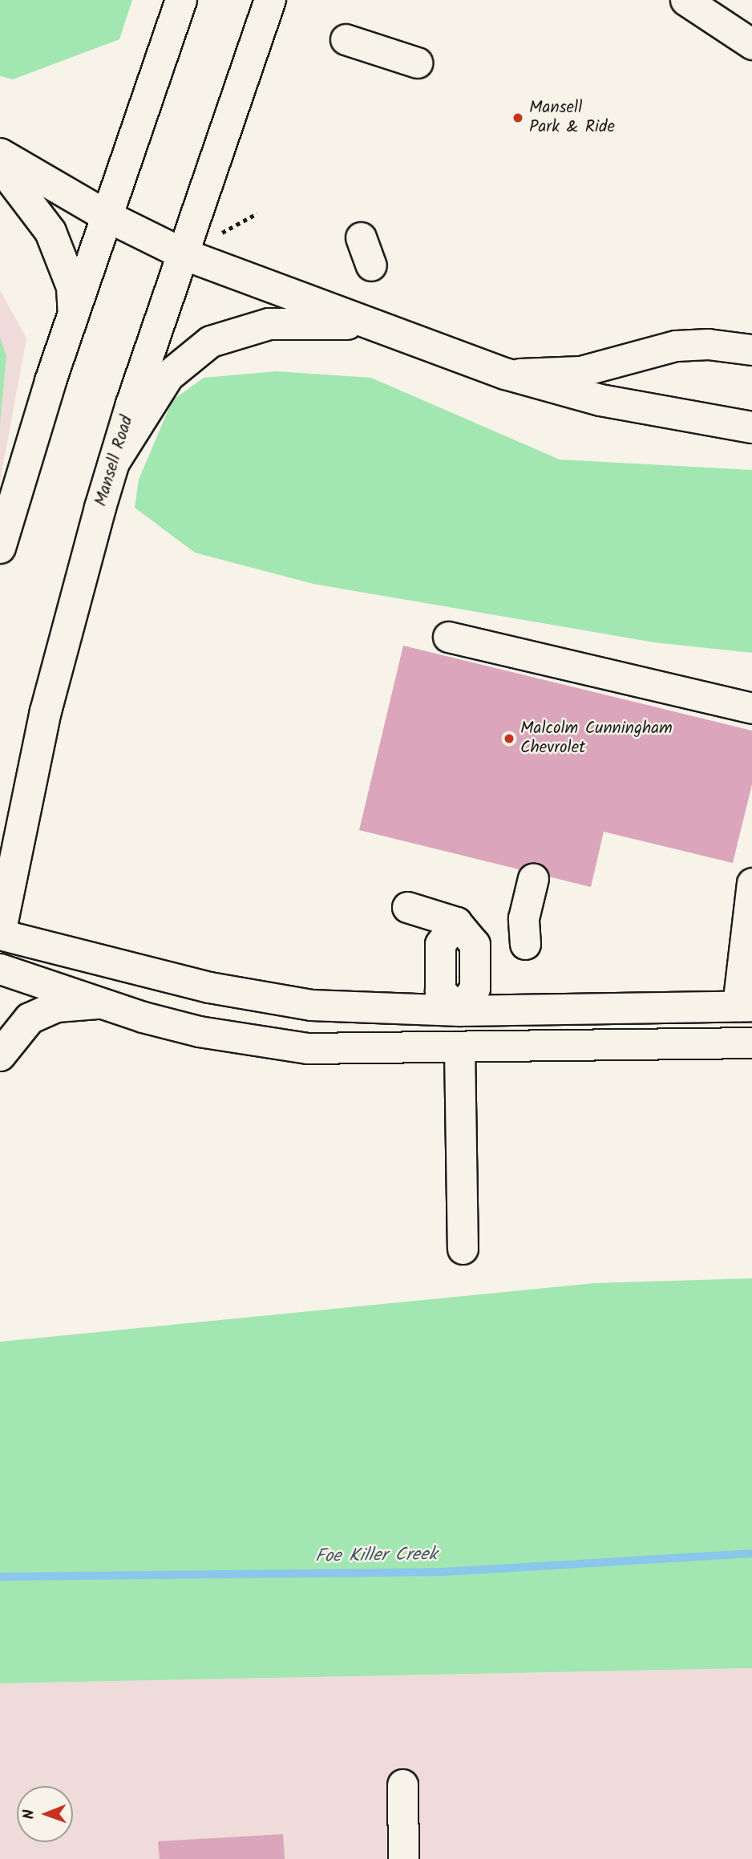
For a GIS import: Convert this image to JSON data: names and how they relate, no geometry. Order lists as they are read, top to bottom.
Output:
{
  "streets": {
    "main road": ["Mansell Road"]
  },
  "water": ["Foe Killer Creek"],
  "places": ["Mansell Park & Ride", "Malcolm Cunningham Chevrolet"],
  "north": "left"
}
